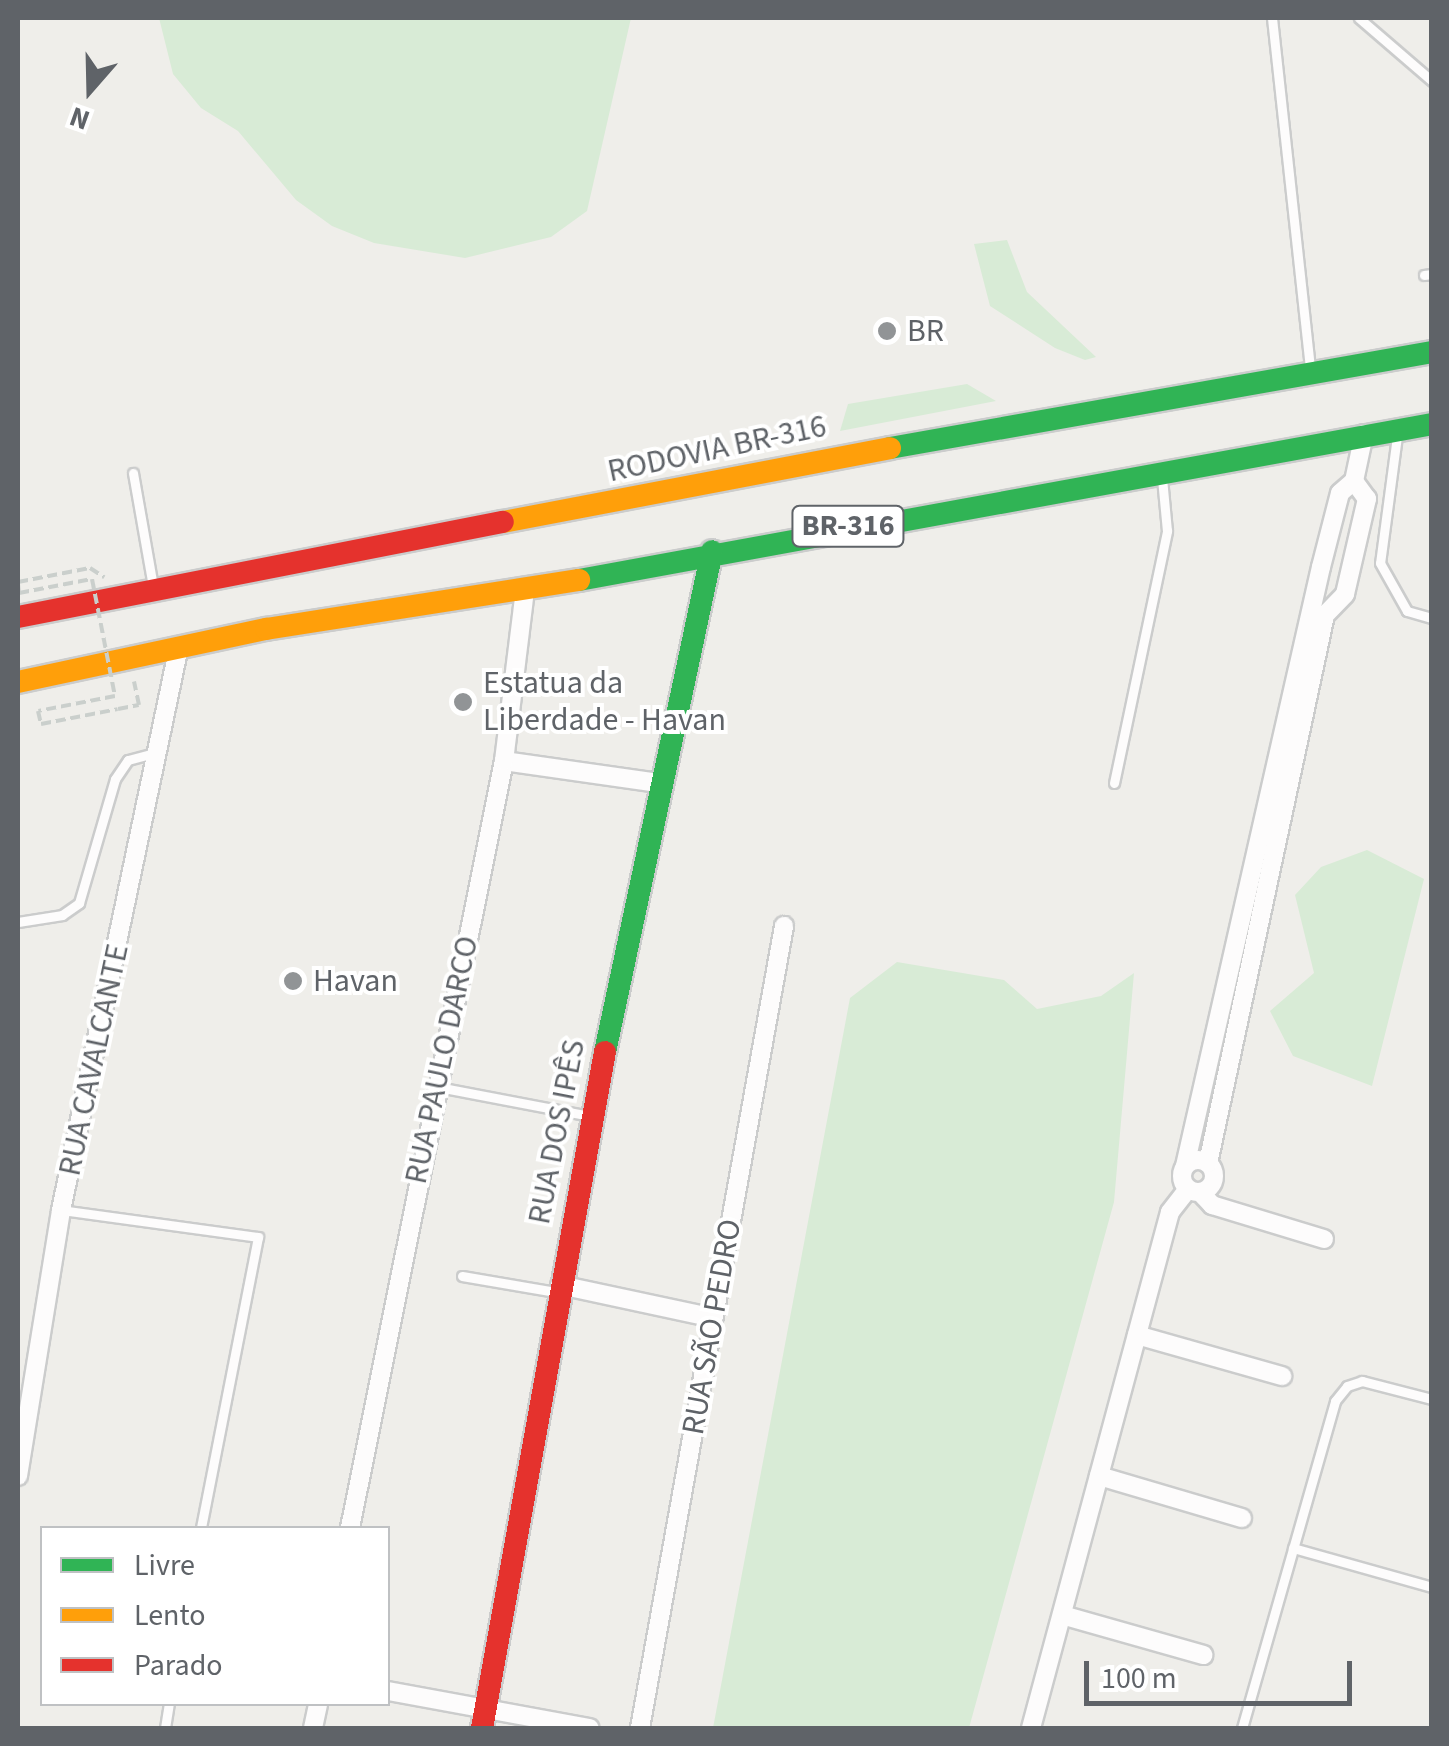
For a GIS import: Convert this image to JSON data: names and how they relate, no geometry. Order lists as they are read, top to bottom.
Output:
{
  "streets": {
    "main road": ["RODOVIA BR-316", "BR-316", "RUA DOS IPÊS"],
    "street": ["RUA CAVALCANTE", "RUA PAULO DARCO", "RUA SÃO PEDRO"]
  },
  "crossings": [
    ["BR-316", "RUA CAVALCANTE"],
    ["BR-316", "RUA PAULO DARCO"],
    ["BR-316", "RUA DOS IPÊS"]
  ],
  "places": ["BR", "Estatua da Liberdade - Havan", "Havan"],
  "legend": ["Livre", "Lento", "Parado"],
  "scale_bar": "100 m",
  "north": "bottom"
}
